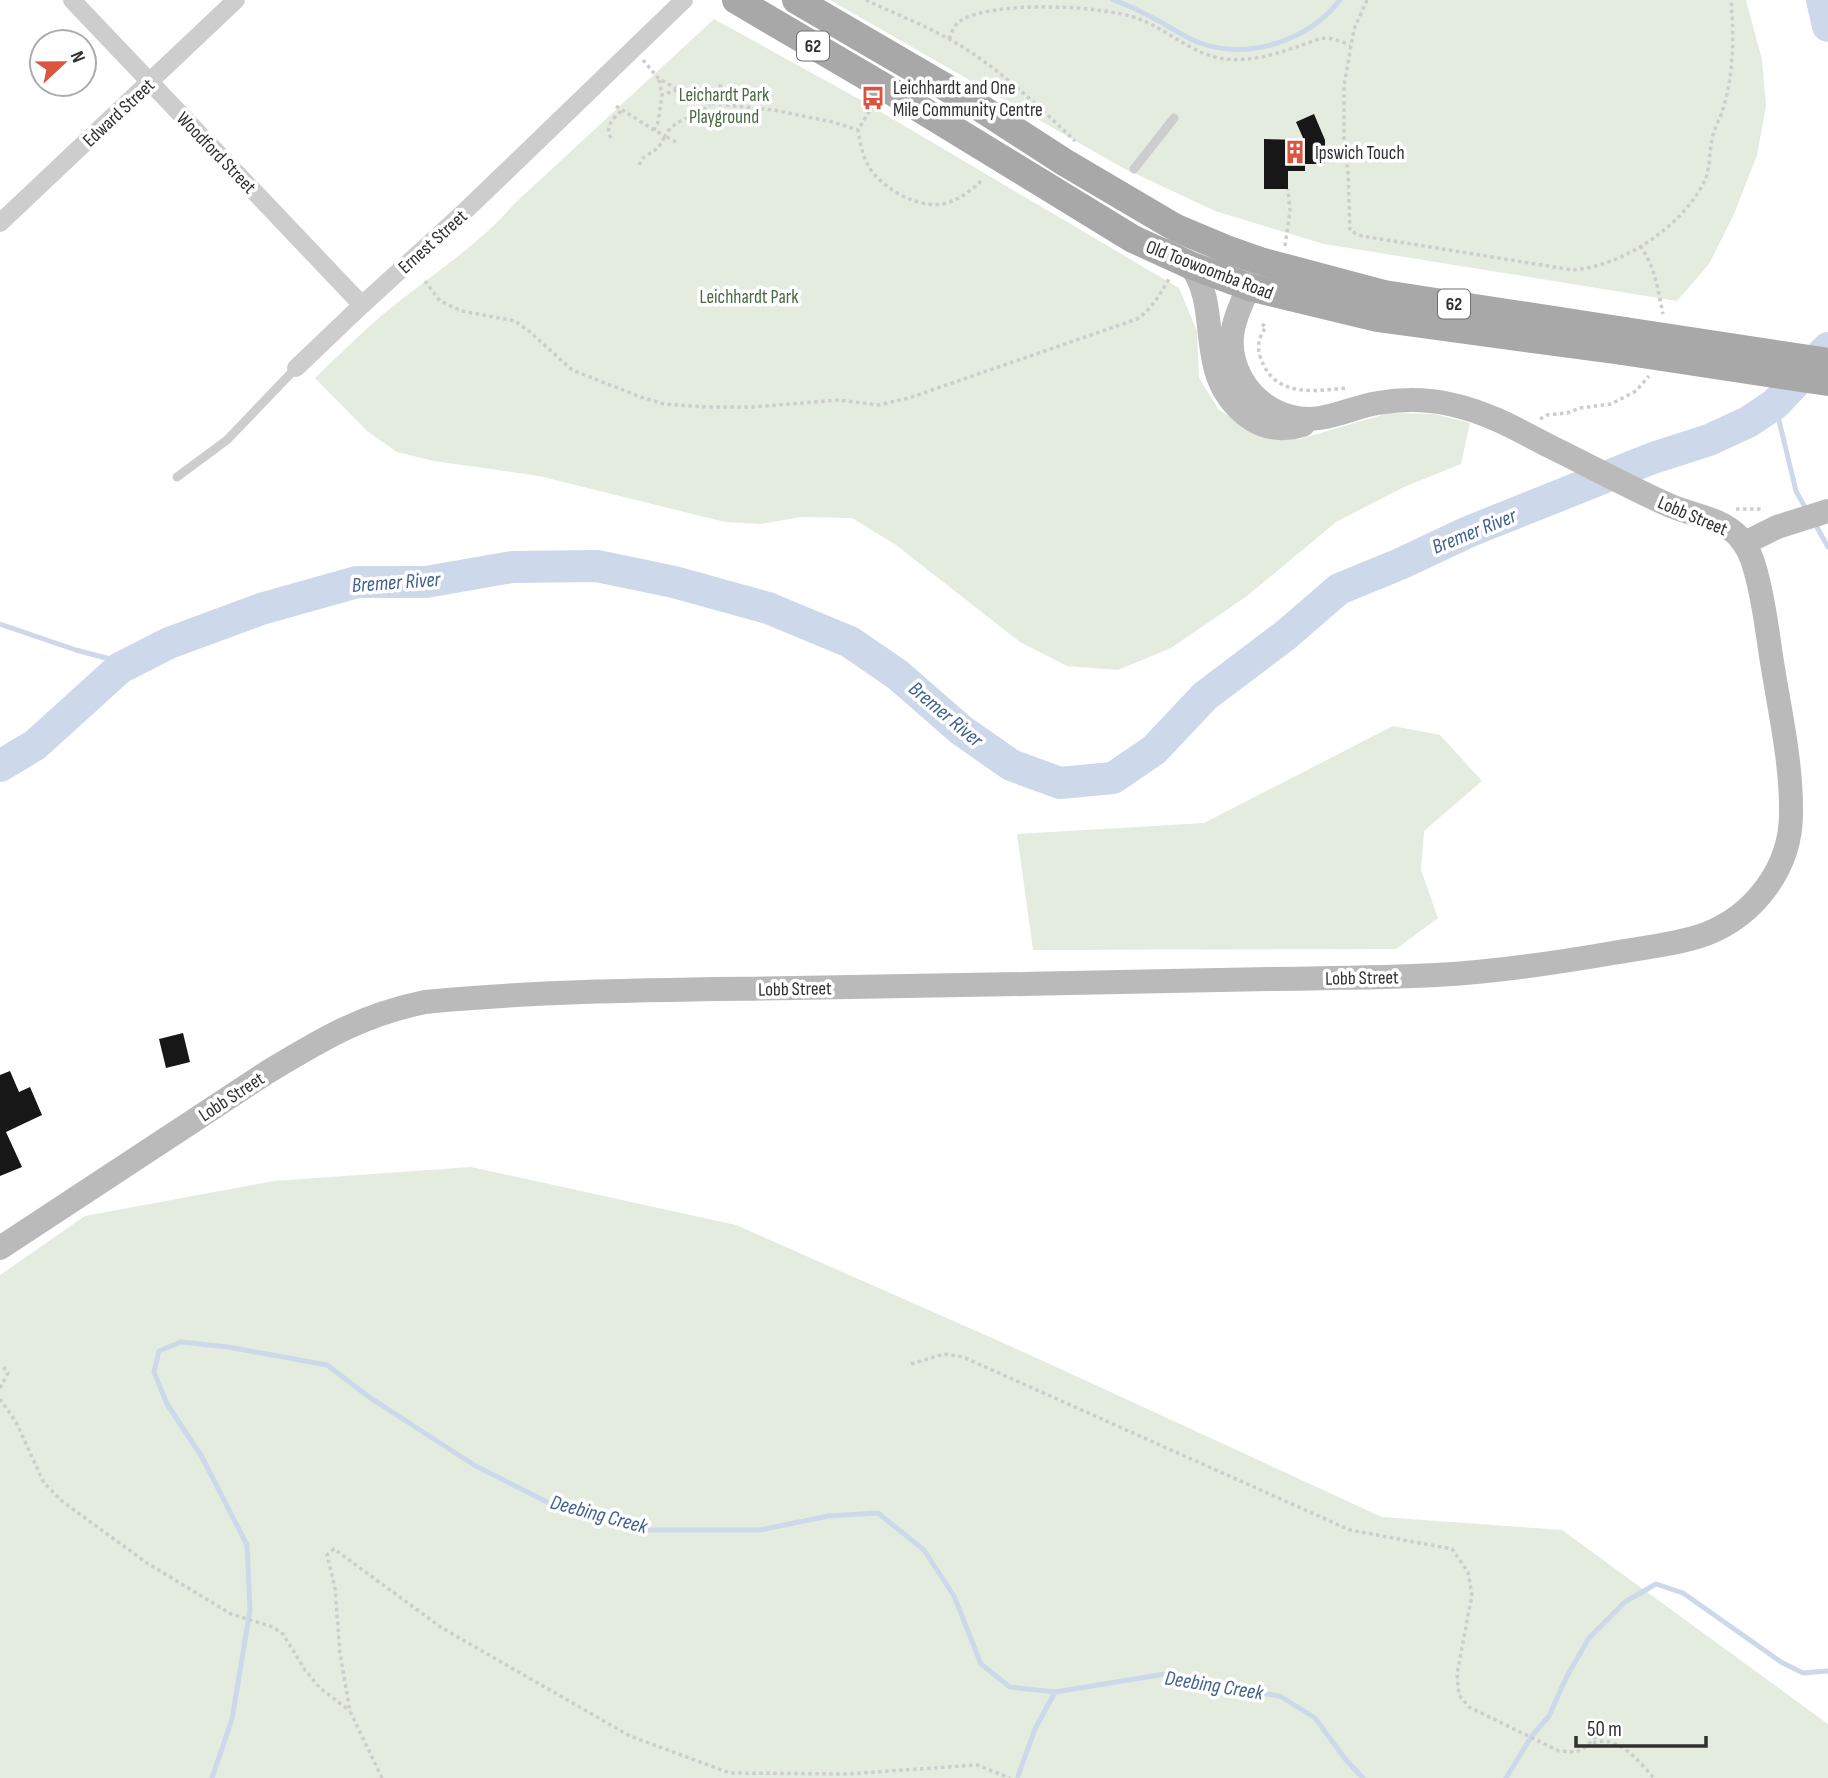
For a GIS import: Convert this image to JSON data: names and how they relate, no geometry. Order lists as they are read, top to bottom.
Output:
{
  "streets": {
    "main road": ["62", "Old Toowoomba Road", "Lobb Street"],
    "street": ["Edward Street", "Woodford Street", "Ernest Street"]
  },
  "crossings": [
    ["Edward Street", "Woodford Street"],
    ["Woodford Street", "Ernest Street"],
    ["Old Toowoomba Road", "Lobb Street"]
  ],
  "water": ["Bremer River", "Deebing Creek"],
  "parks": ["Leichardt Park Playground", "Leichhardt Park"],
  "places": {
    "bus stop": ["Leichhardt and One Mile Community Centre"],
    "building": ["Ipswich Touch"]
  },
  "scale_bar": "50 m",
  "north": "right"
}
